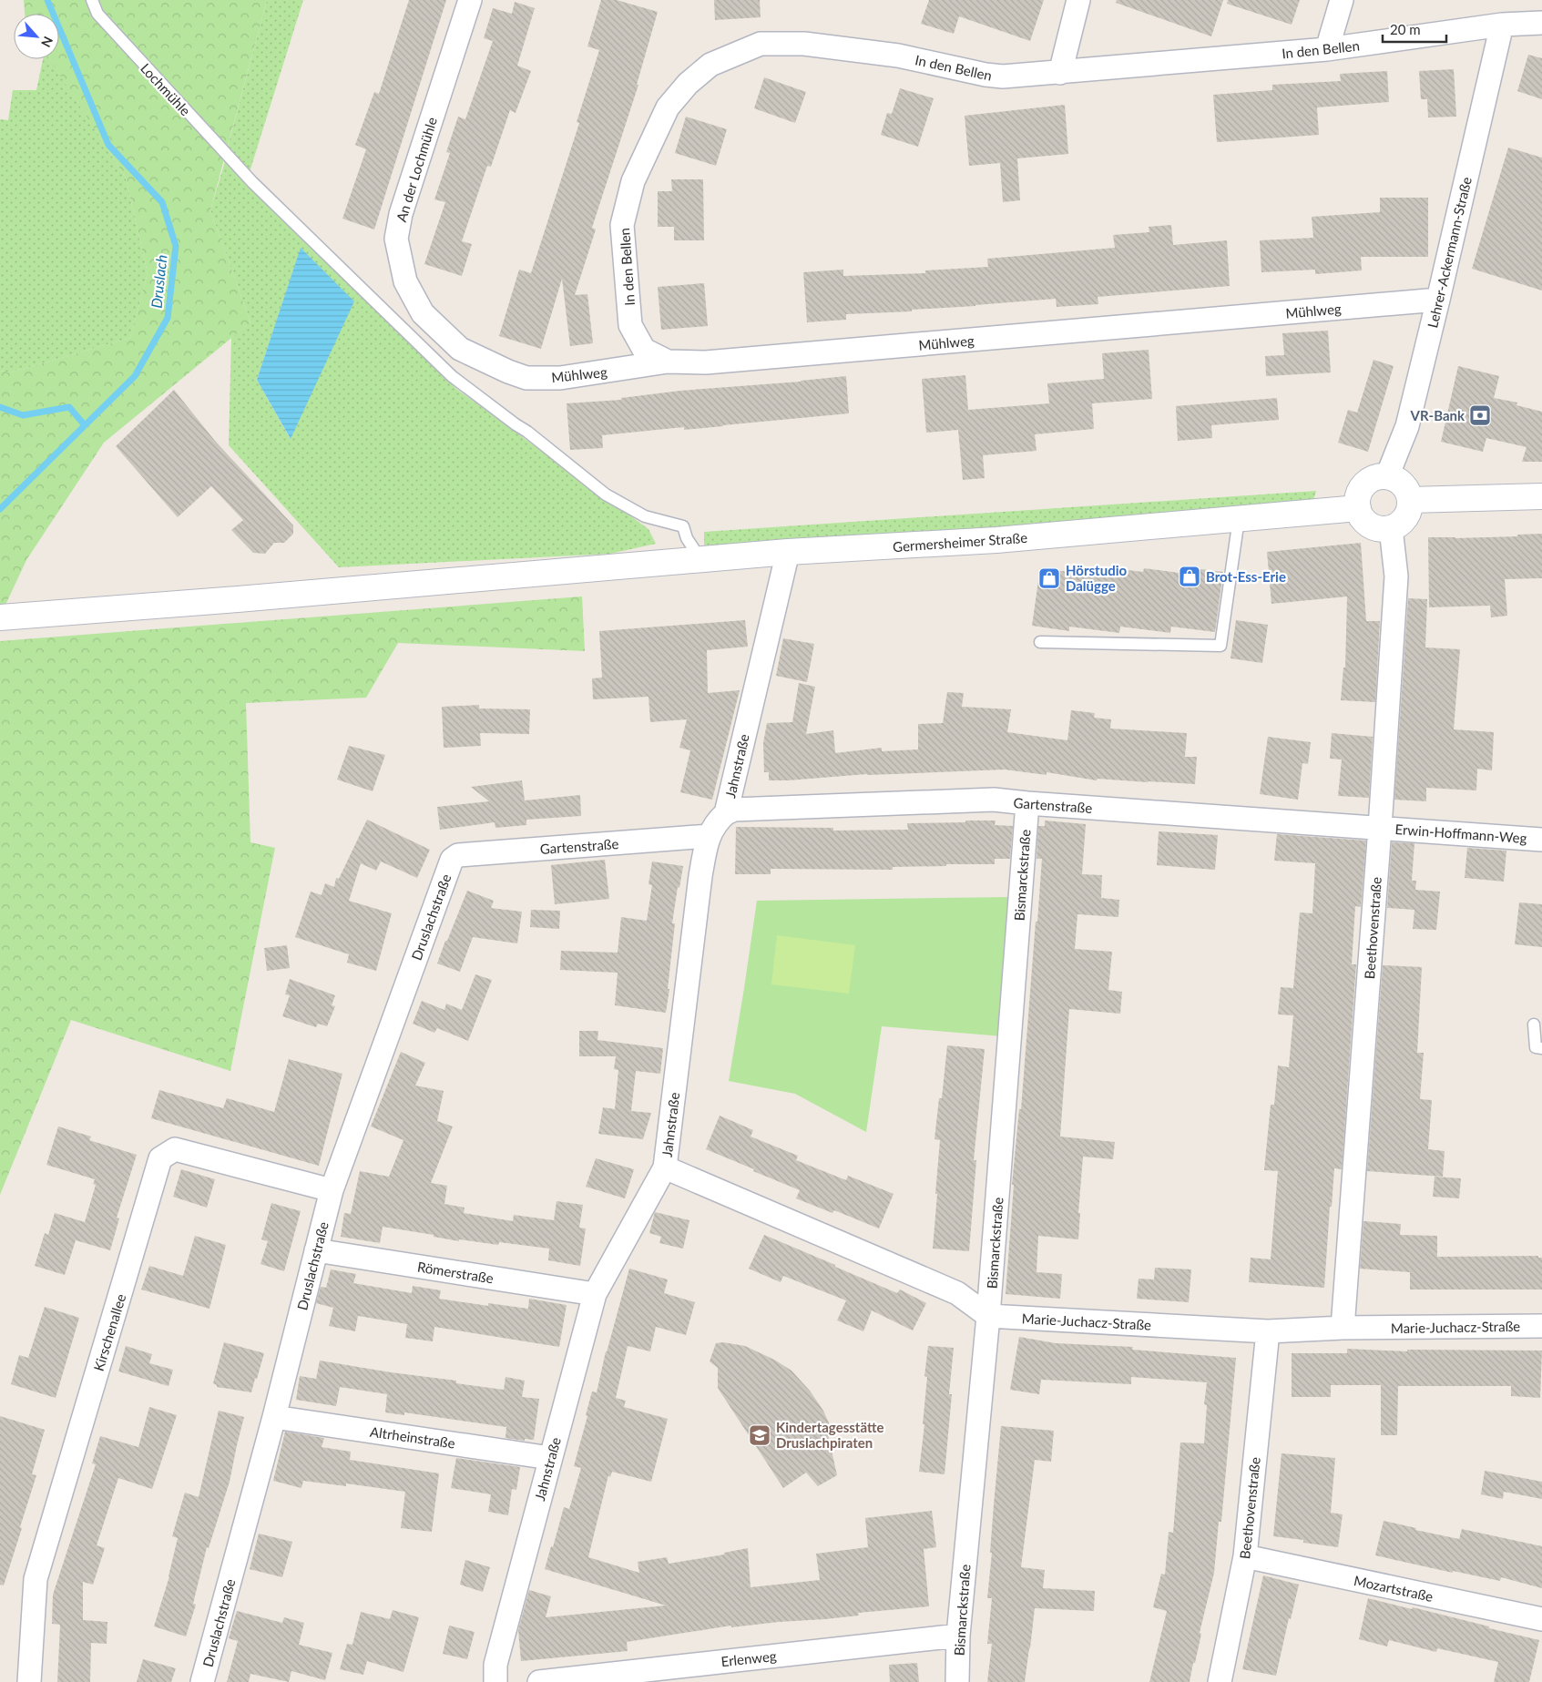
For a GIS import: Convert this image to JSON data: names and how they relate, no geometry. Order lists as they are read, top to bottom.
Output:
{
  "streets": {
    "main road": ["Germersheimer Straße"],
    "street": [
      "In den Bellen",
      "An der Lochmühle",
      "Lehrer-Ackermann-Straße",
      "Mühlweg",
      "Jahnstraße",
      "Gartenstraße",
      "Erwin-Hoffmann-Weg",
      "Bismarckstraße",
      "Druslachstraße",
      "Beethovenstraße",
      "Römerstraße",
      "Marie-Juchacz-Straße",
      "Kirschenallee",
      "Altrheinstraße",
      "Mozartstraße",
      "Erlenweg"
    ],
    "lane": ["Lochmühle"]
  },
  "crossings": [
    ["In den Bellen", "Lehrer-Ackermann-Straße"],
    ["In den Bellen", "Mühlweg"],
    ["Lochmühle", "Germersheimer Straße"],
    ["An der Lochmühle", "Mühlweg"],
    ["Lehrer-Ackermann-Straße", "Mühlweg"],
    ["Lehrer-Ackermann-Straße", "Germersheimer Straße"],
    ["Lehrer-Ackermann-Straße", "Beethovenstraße"],
    ["Germersheimer Straße", "Jahnstraße"],
    ["Germersheimer Straße", "Beethovenstraße"],
    ["Jahnstraße", "Gartenstraße"],
    ["Jahnstraße", "Römerstraße"],
    ["Jahnstraße", "Altrheinstraße"],
    ["Gartenstraße", "Erwin-Hoffmann-Weg"],
    ["Gartenstraße", "Bismarckstraße"],
    ["Gartenstraße", "Druslachstraße"],
    ["Gartenstraße", "Beethovenstraße"],
    ["Erwin-Hoffmann-Weg", "Beethovenstraße"],
    ["Bismarckstraße", "Marie-Juchacz-Straße"],
    ["Bismarckstraße", "Erlenweg"],
    ["Druslachstraße", "Römerstraße"],
    ["Druslachstraße", "Kirschenallee"],
    ["Druslachstraße", "Altrheinstraße"],
    ["Beethovenstraße", "Marie-Juchacz-Straße"],
    ["Beethovenstraße", "Mozartstraße"]
  ],
  "water": ["Druslach"],
  "places": {
    "bank": ["VR-Bank"],
    "shop": ["Brot-Ess-Erie", "Hörstudio Dalügge"],
    "school or university": ["Kindertagesstätte Druslachpiraten"]
  },
  "scale_bar": "20 m",
  "north": "bottom right"
}
